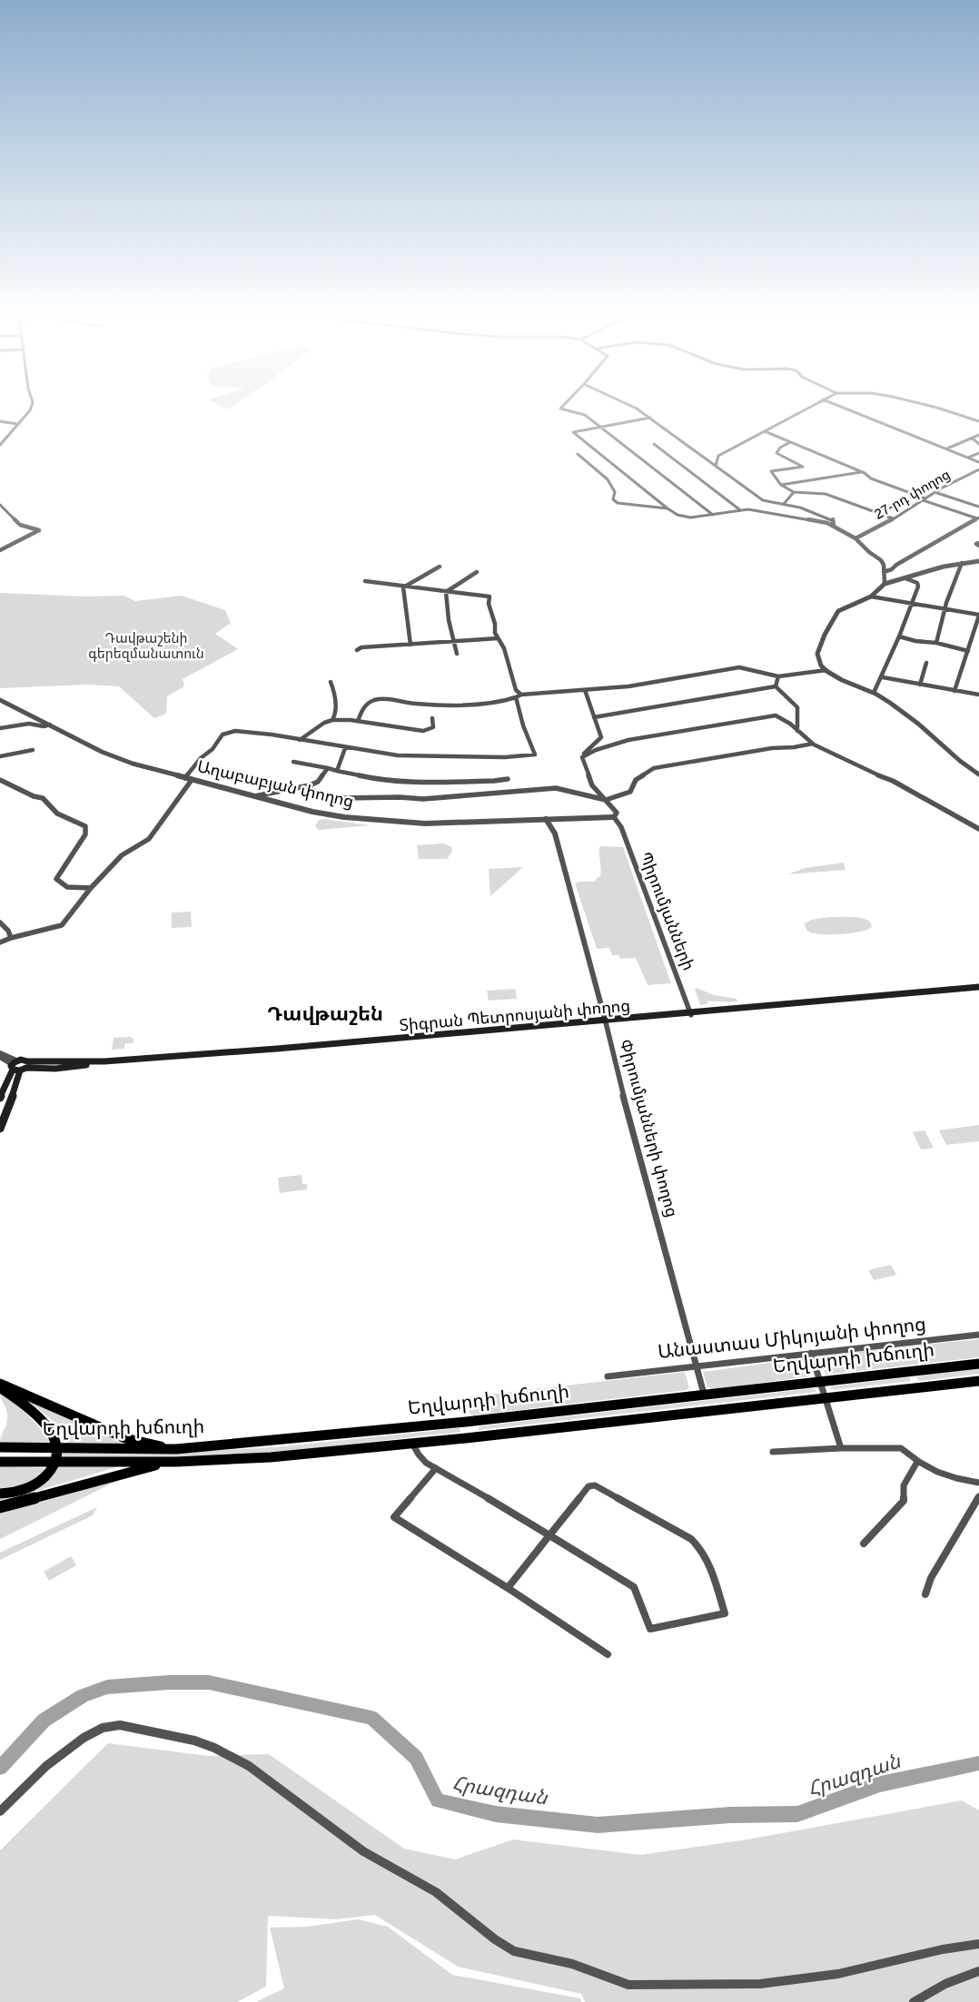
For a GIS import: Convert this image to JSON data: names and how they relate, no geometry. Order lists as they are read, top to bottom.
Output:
{
  "streets": {
    "main road": ["Տիգրան Պետրոսյանի փողոց", "Եղվարդի խճուղի"],
    "street": [
      "27-րդ փողոց",
      "Աղաբաբյան փողոց",
      "Պիրումյանների",
      "Փիրումյանների փողոց",
      "Անաստաս Միկոյանի փողոց"
    ]
  },
  "crossings": [
    ["Աղաբաբյան փողոց", "Պիրումյանների"],
    ["Աղաբաբյան փողոց", "Փիրումյանների փողոց"],
    ["Պիրումյանների", "Տիգրան Պետրոսյանի փողոց"],
    ["Տիգրան Պետրոսյանի փողոց", "Փիրումյանների փողոց"],
    ["Փիրումյանների փողոց", "Անաստաս Միկոյանի փողոց"],
    ["Փիրումյանների փողոց", "Եղվարդի խճուղի"]
  ],
  "districts": ["Դավթաշեն"],
  "water": ["Հրազդան"],
  "parks": ["Դավթաշենի գերեզմանատուն"]
}
